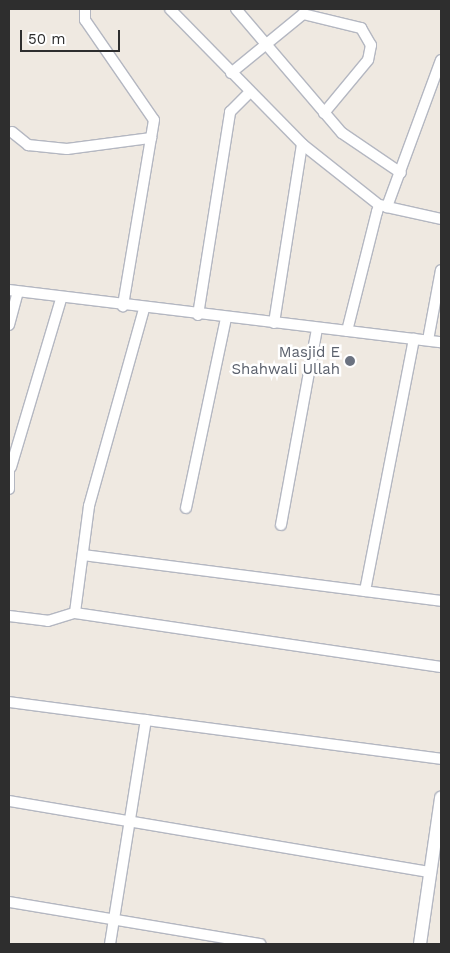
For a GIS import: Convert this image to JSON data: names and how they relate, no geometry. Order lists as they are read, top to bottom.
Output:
{
  "places": ["Masjid E Shahwali Ullah"],
  "scale_bar": "50 m"
}
